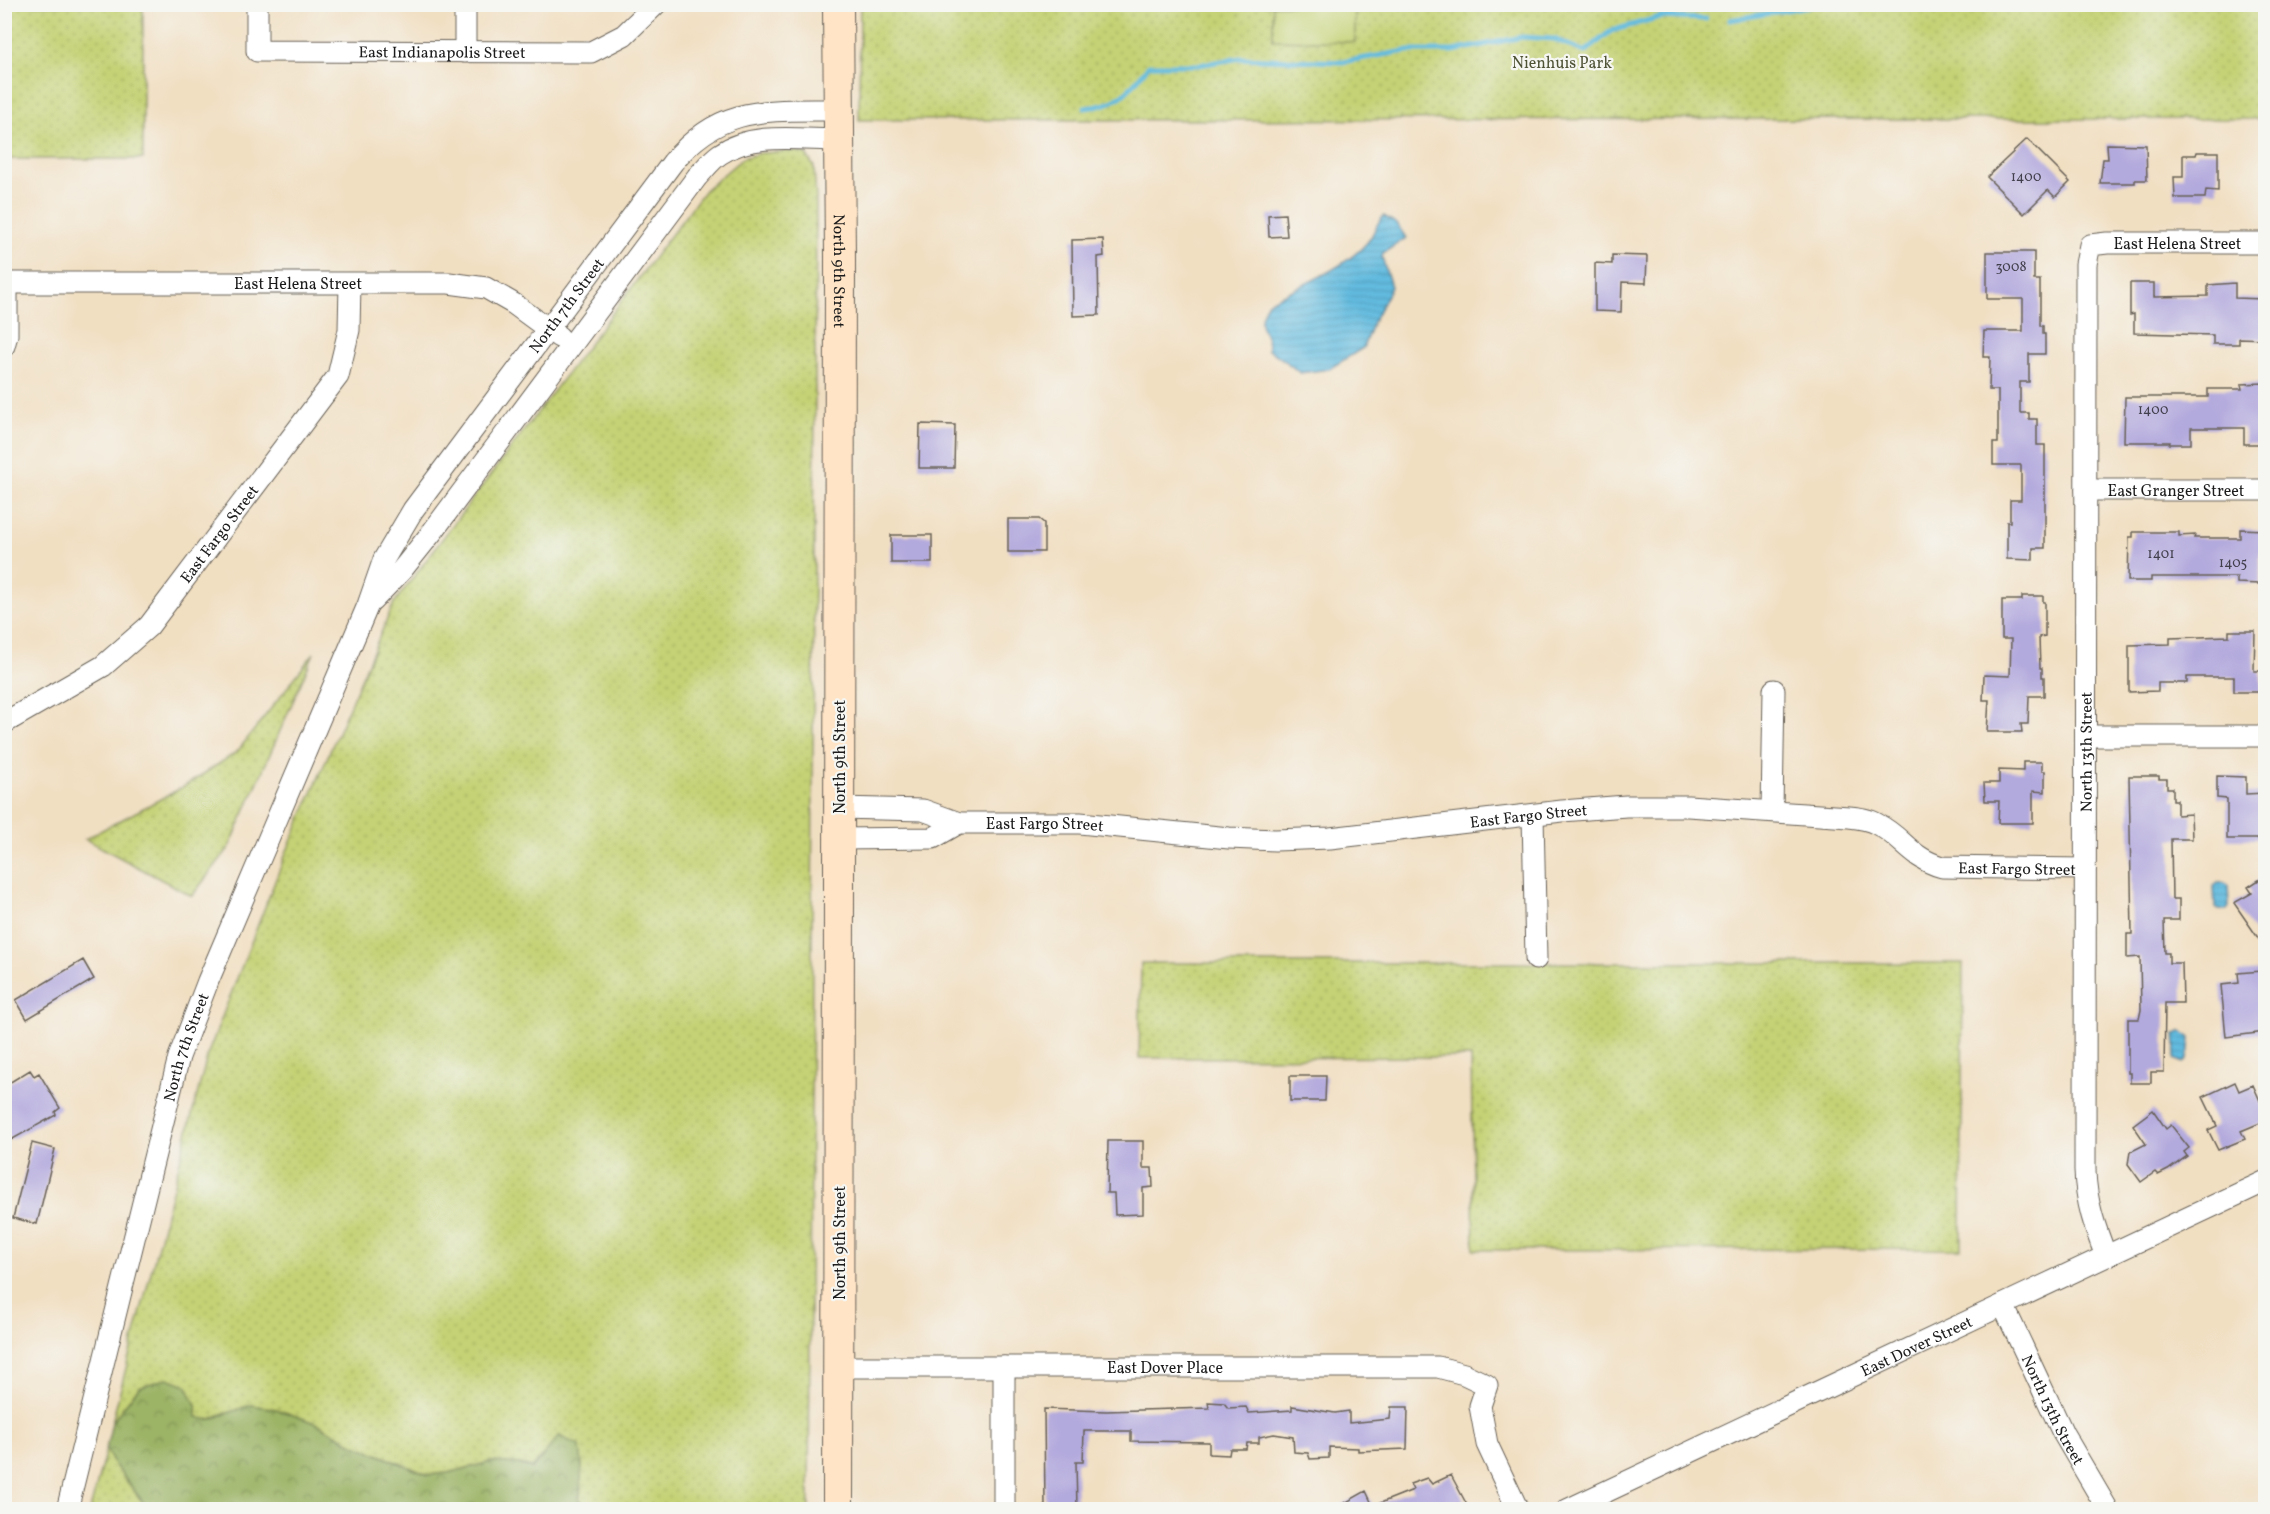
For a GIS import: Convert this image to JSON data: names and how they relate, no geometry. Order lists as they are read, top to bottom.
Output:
{
  "streets": {
    "main road": ["North 9th Street"],
    "street": [
      "East Indianapolis Street",
      "East Helena Street",
      "North 7th Street",
      "East Granger Street",
      "East Fargo Street",
      "North 13th Street",
      "East Dover Street",
      "East Dover Place"
    ]
  },
  "crossings": [
    ["East Helena Street", "North 7th Street"],
    ["East Helena Street", "East Fargo Street"],
    ["East Helena Street", "North 13th Street"],
    ["North 9th Street", "North 7th Street"],
    ["North 9th Street", "East Fargo Street"],
    ["North 9th Street", "East Dover Place"],
    ["East Granger Street", "North 13th Street"],
    ["East Fargo Street", "North 13th Street"],
    ["North 13th Street", "East Dover Street"]
  ],
  "parks": ["Nienhuis Park"],
  "house_numbers": [
    "1400",
    "3008",
    "1400",
    "1401",
    "1405"
  ]
}
